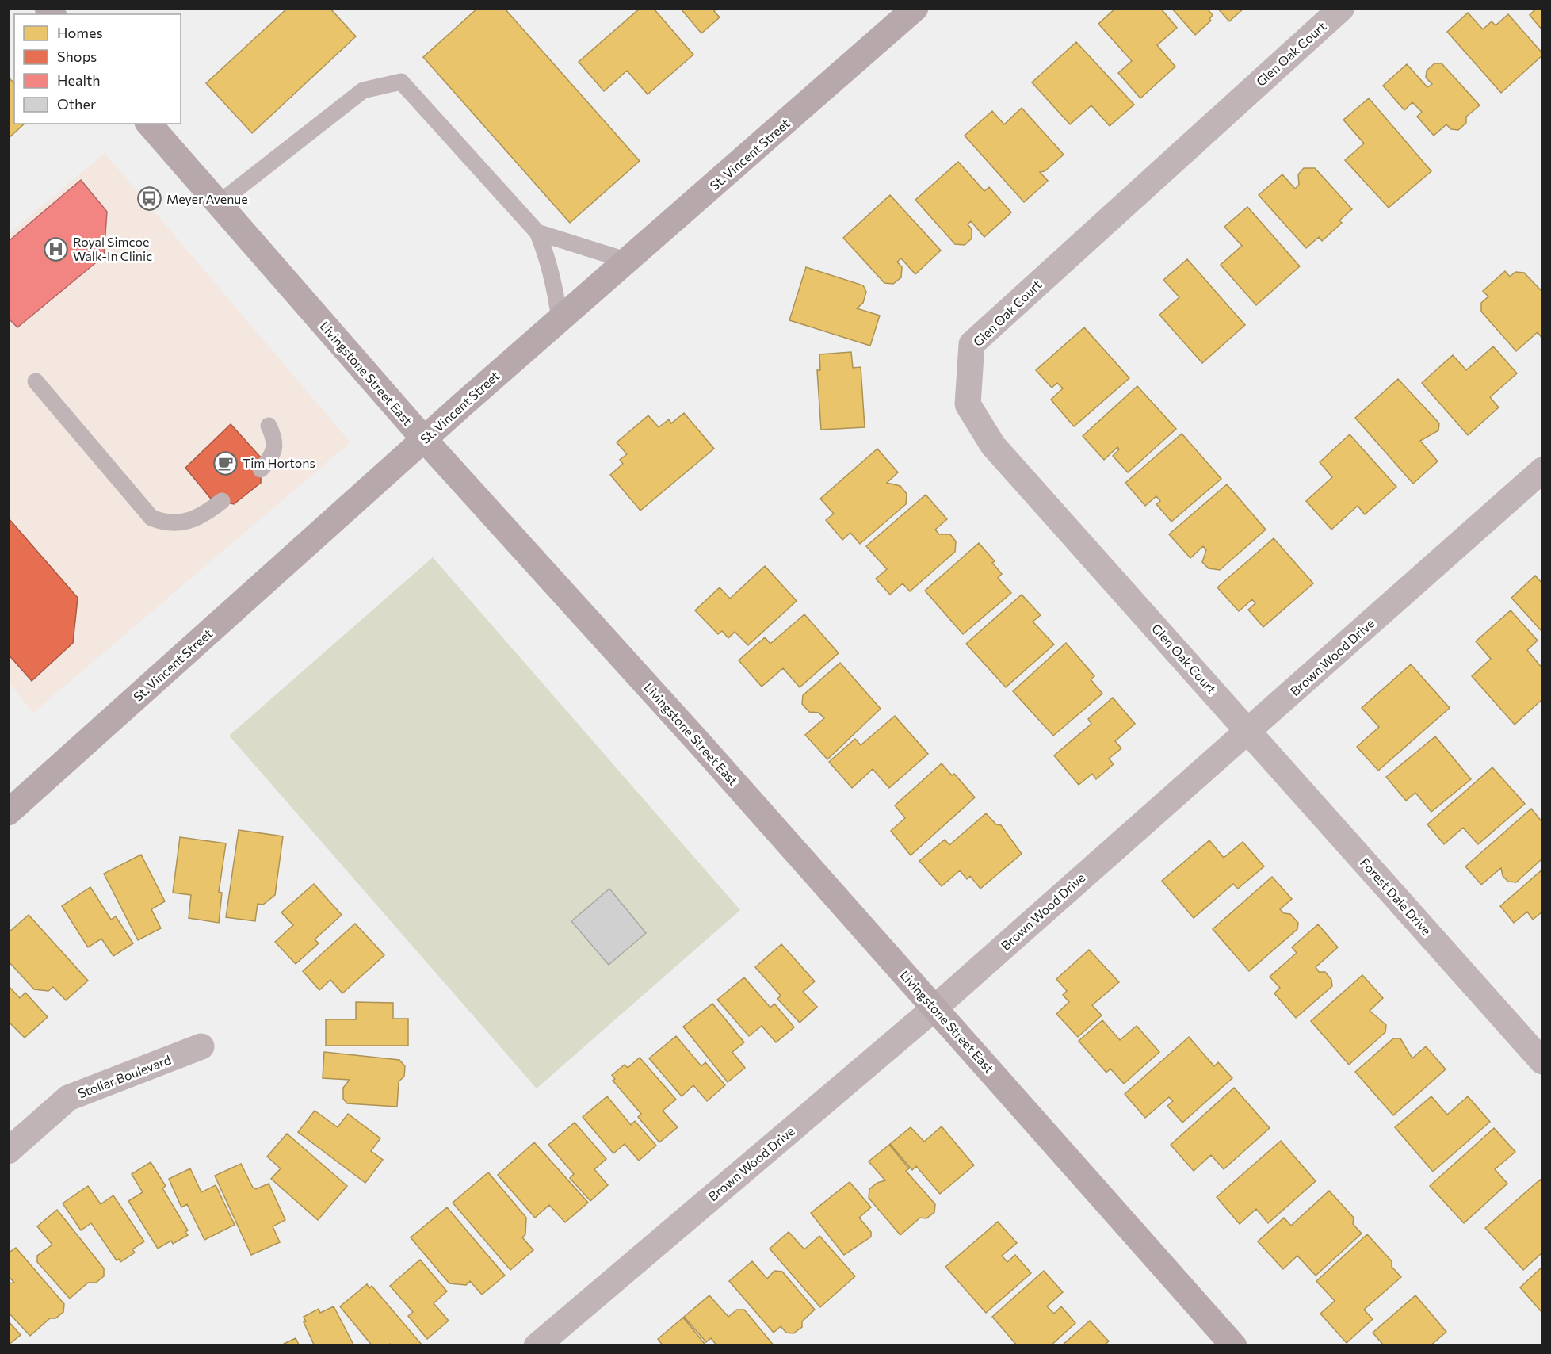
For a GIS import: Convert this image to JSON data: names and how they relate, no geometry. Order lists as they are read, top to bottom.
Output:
{
  "streets": {
    "street": [
      "Glen Oak Court",
      "St. Vincent Street",
      "Livingstone Street East",
      "Brown Wood Drive",
      "Forest Dale Drive",
      "Stollar Boulevard"
    ]
  },
  "crossings": [
    ["Glen Oak Court", "Brown Wood Drive"],
    ["Glen Oak Court", "Forest Dale Drive"],
    ["St. Vincent Street", "Livingstone Street East"],
    ["Livingstone Street East", "Brown Wood Drive"],
    ["Brown Wood Drive", "Forest Dale Drive"]
  ],
  "places": {
    "bus stop": ["Meyer Avenue"],
    "hospital": ["Royal Simcoe Walk-In Clinic"],
    "cafe": ["Tim Hortons"]
  },
  "legend": [
    "Homes",
    "Shops",
    "Health",
    "Other"
  ]
}
